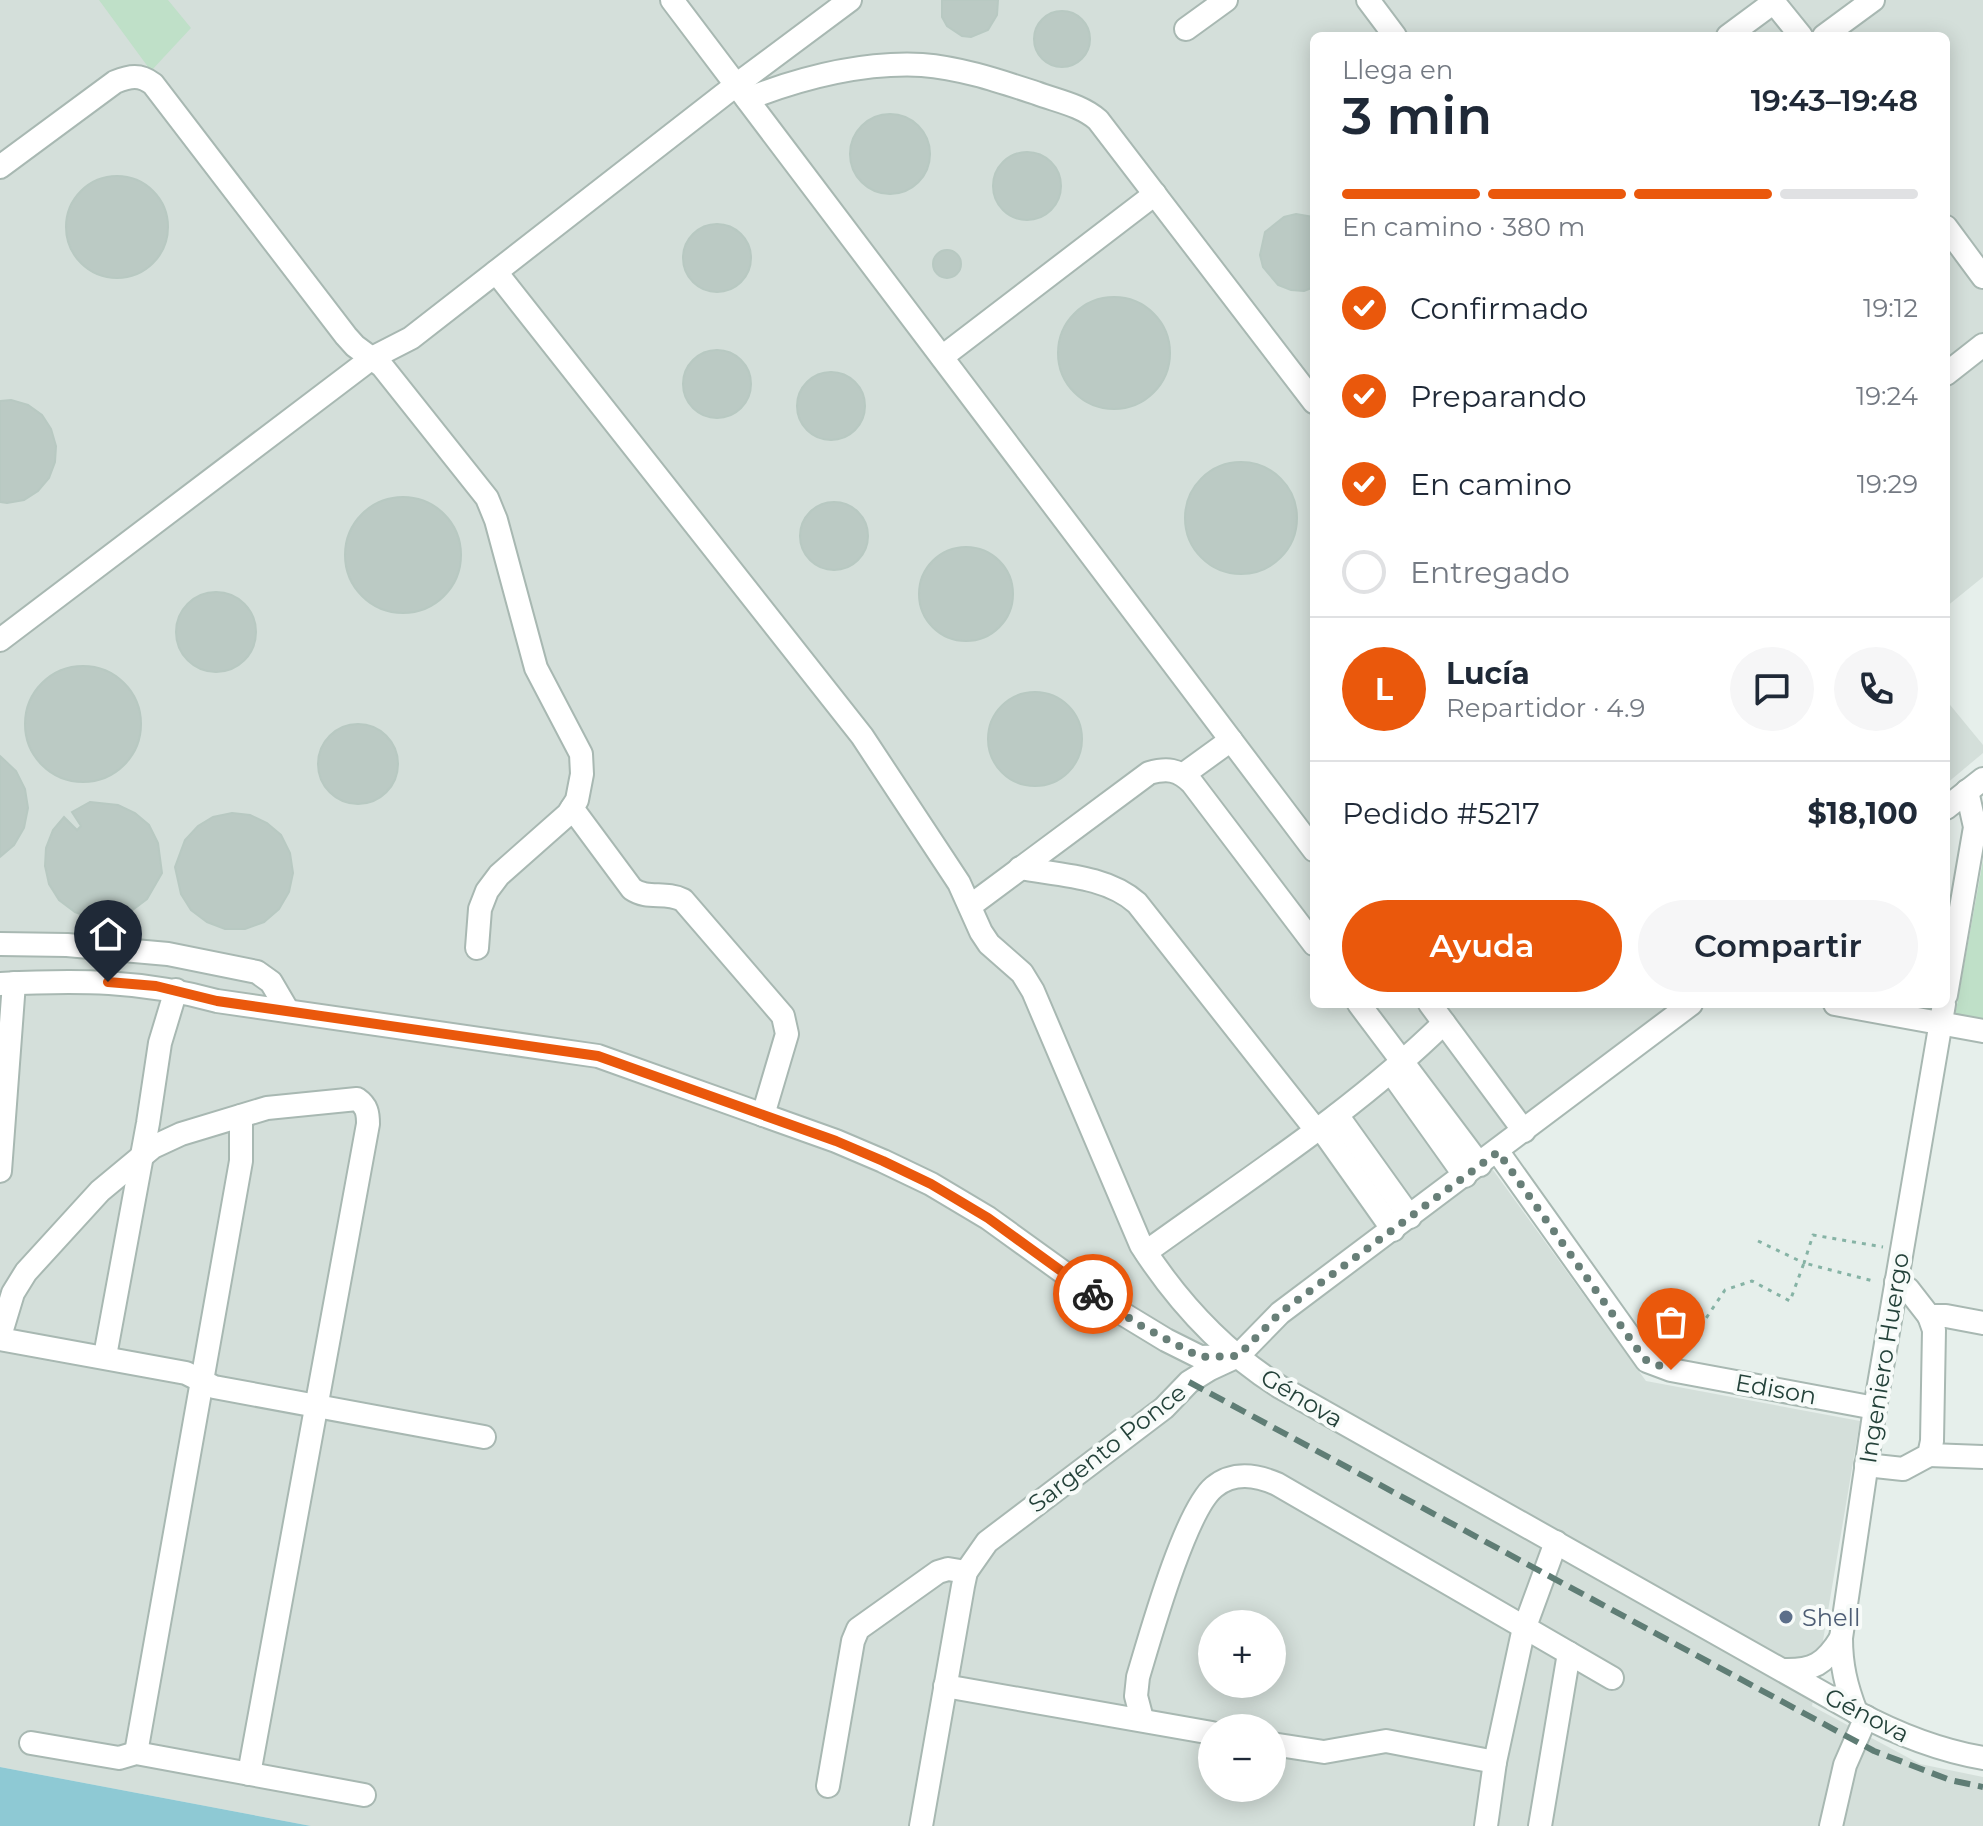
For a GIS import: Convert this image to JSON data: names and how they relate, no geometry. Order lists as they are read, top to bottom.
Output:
{
  "streets": {
    "street": [
      "Ingeniero Huergo",
      "Edison",
      "Génova",
      "Sargento Ponce"
    ]
  },
  "crossings": [
    ["Ingeniero Huergo", "Edison"],
    ["Ingeniero Huergo", "Génova"],
    ["Edison", "Sargento Ponce"],
    ["Génova", "Sargento Ponce"]
  ],
  "places": ["Shell"],
  "page": {
    "heading": ["3 min", "Llega en", "19:43–19:48"],
    "panel": [
      "Lucía",
      "Repartidor · 4.9",
      "Pedido #5217",
      "$18,100"
    ],
    "bar": "En camino · 380 m",
    "list": [
      ["Confirmado", "19:12"],
      ["Preparando", "19:24"],
      ["En camino", "19:29"],
      "Entregado"
    ],
    "round": "L",
    "buttons": ["Ayuda", "Compartir"],
    "map_buttons": ["+", "−"]
  }
}
